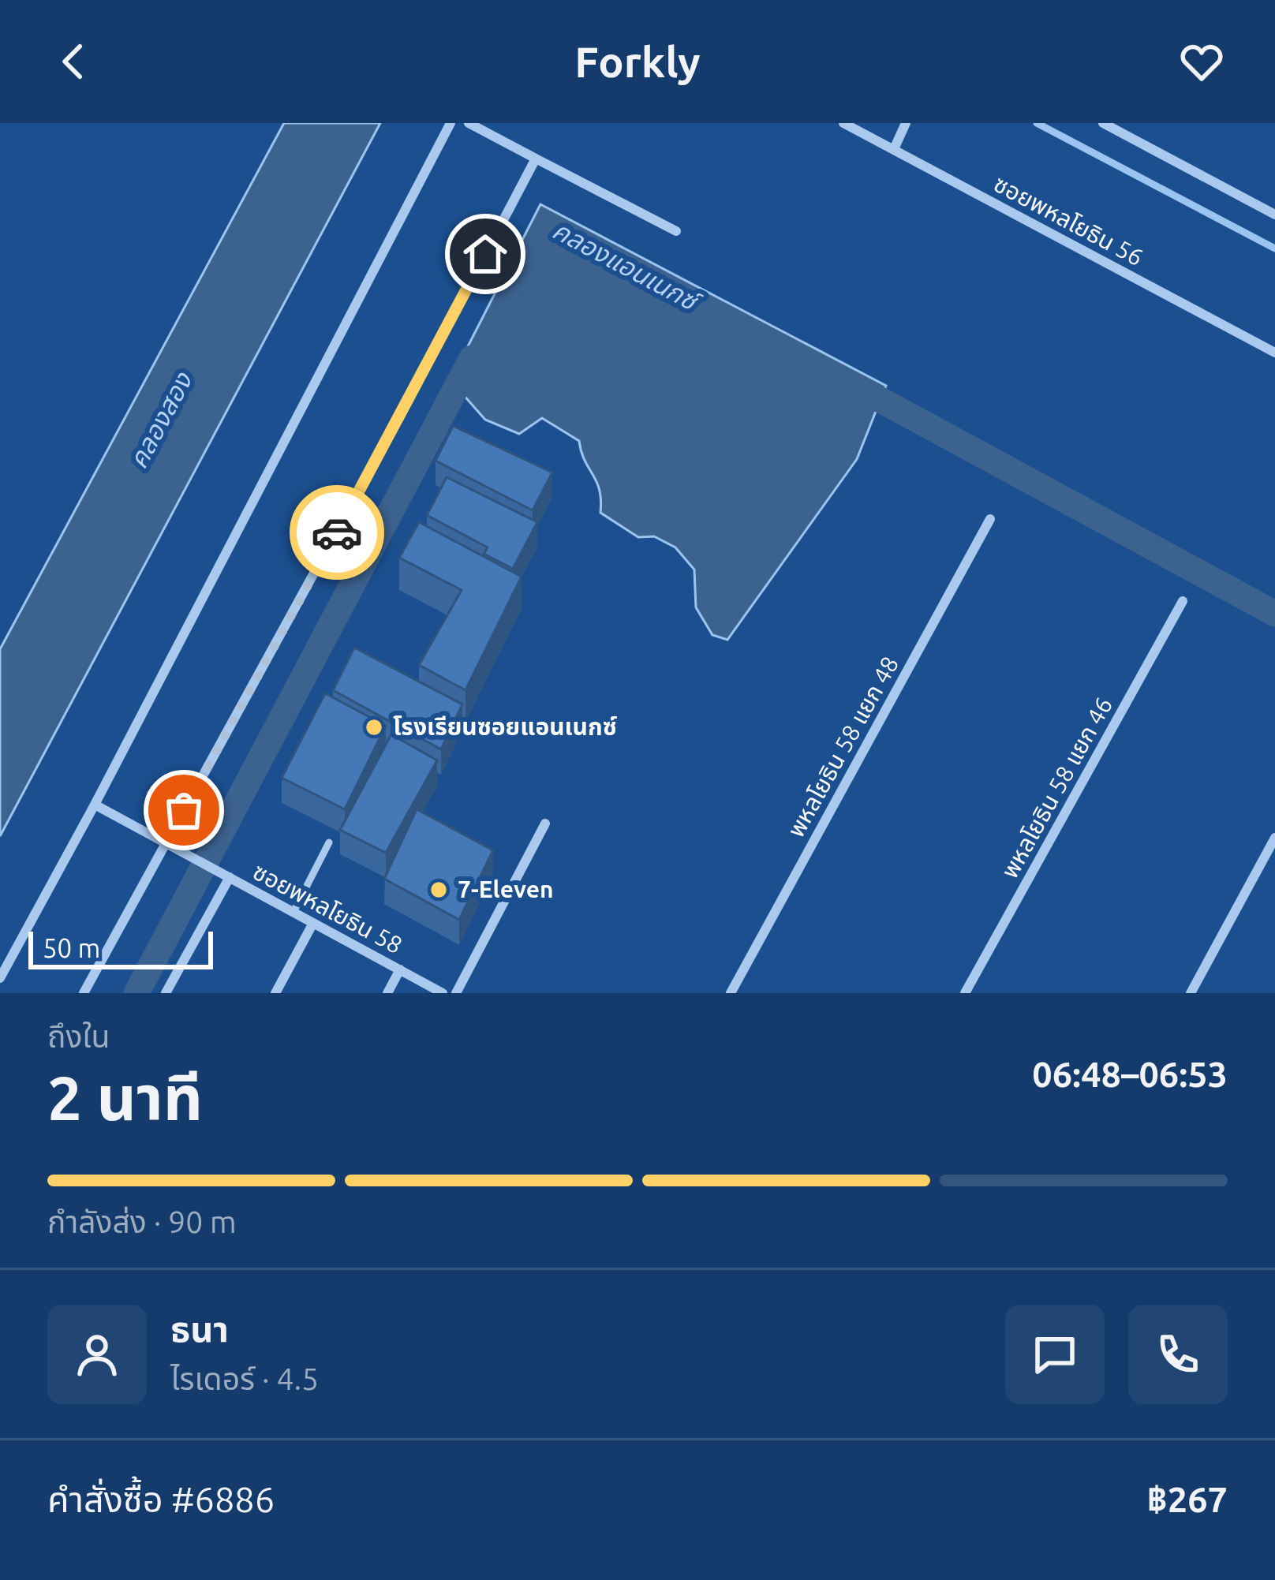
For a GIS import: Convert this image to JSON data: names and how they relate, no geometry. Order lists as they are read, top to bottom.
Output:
{
  "streets": {
    "street": [
      "ซอยพหลโยธิน 56",
      "พหลโยธิน 58 แยก 48",
      "พหลโยธิน 58 แยก 46",
      "ซอยพหลโยธิน 58"
    ]
  },
  "water": ["คลองแอนเนกซ์", "คลองสอง"],
  "places": ["โรงเรียนซอยแอนเนกซ์", "7-Eleven"],
  "scale_bar": "50 m",
  "page": {
    "header": "Forkly",
    "scale": "50 m",
    "heading": ["2 นาที", "ถึงใน", "06:48–06:53"],
    "panel": [
      "ธนา",
      "ไรเดอร์ · 4.5",
      "คำสั่งซื้อ #6886",
      "฿267"
    ],
    "bar": "กำลังส่ง · 90 m"
  }
}
